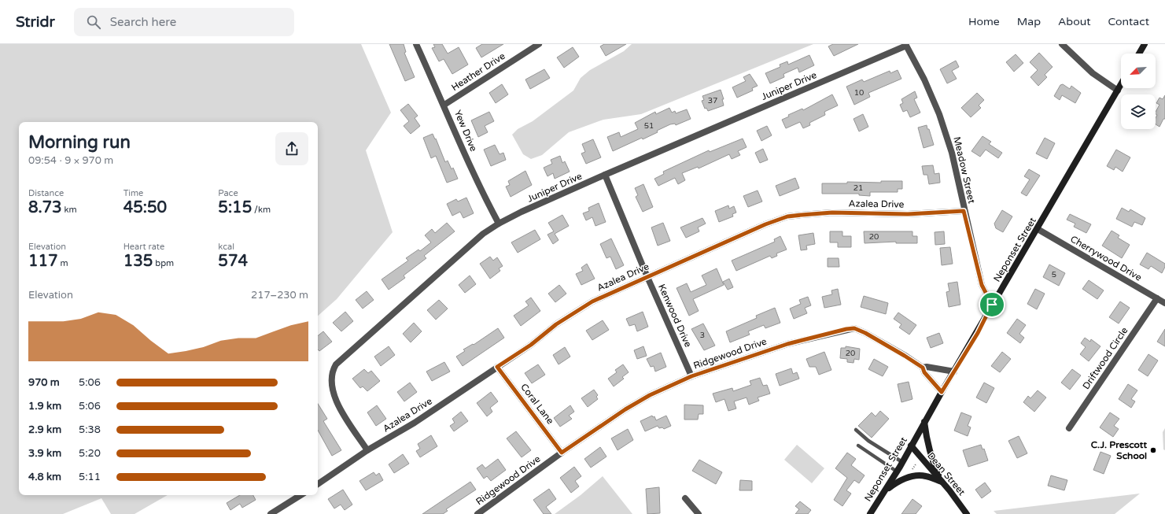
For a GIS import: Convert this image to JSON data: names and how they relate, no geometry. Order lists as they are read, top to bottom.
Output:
{
  "streets": {
    "main road": ["Neponset Street", "Dean Street"],
    "street": [
      "Heather Drive",
      "Juniper Drive",
      "Yew Drive",
      "Meadow Street",
      "Azalea Drive",
      "Cherrywood Drive",
      "Kenwood Drive",
      "Ridgewood Drive",
      "Driftwood Circle",
      "Coral Lane"
    ]
  },
  "crossings": [
    ["Heather Drive", "Yew Drive"],
    ["Juniper Drive", "Yew Drive"],
    ["Juniper Drive", "Meadow Street"],
    ["Juniper Drive", "Azalea Drive"],
    ["Juniper Drive", "Kenwood Drive"],
    ["Meadow Street", "Azalea Drive"],
    ["Meadow Street", "Neponset Street"],
    ["Azalea Drive", "Kenwood Drive"],
    ["Azalea Drive", "Coral Lane"],
    ["Neponset Street", "Cherrywood Drive"],
    ["Neponset Street", "Ridgewood Drive"],
    ["Neponset Street", "Dean Street"],
    ["Cherrywood Drive", "Driftwood Circle"],
    ["Kenwood Drive", "Ridgewood Drive"],
    ["Ridgewood Drive", "Coral Lane"]
  ],
  "places": ["C.J. Prescott School"],
  "house_numbers": [
    "10",
    "37",
    "51",
    "21",
    "20",
    "5",
    "3",
    "20"
  ],
  "north": "bottom left",
  "page": {
    "header": "Stridr",
    "search": "Search here",
    "nav": [
      "Home",
      "Map",
      "About",
      "Contact"
    ],
    "heading": ["Morning run", "09:54 · 9 × 970 m"],
    "stats": [
      ["Distance", "8.73 km"],
      ["Time", "45:50"],
      ["Pace", "5:15 /km"],
      ["Elevation", "117 m"],
      ["Heart rate", "135 bpm"],
      ["kcal", "574"]
    ],
    "chart": ["Elevation", "217–230 m"],
    "list": [
      {
        "name": "970 m",
        "note": "5:06"
      },
      {
        "name": "1.9 km",
        "note": "5:06"
      },
      {
        "name": "2.9 km",
        "note": "5:38"
      },
      {
        "name": "3.9 km",
        "note": "5:20"
      },
      {
        "name": "4.8 km",
        "note": "5:11"
      }
    ]
  }
}
